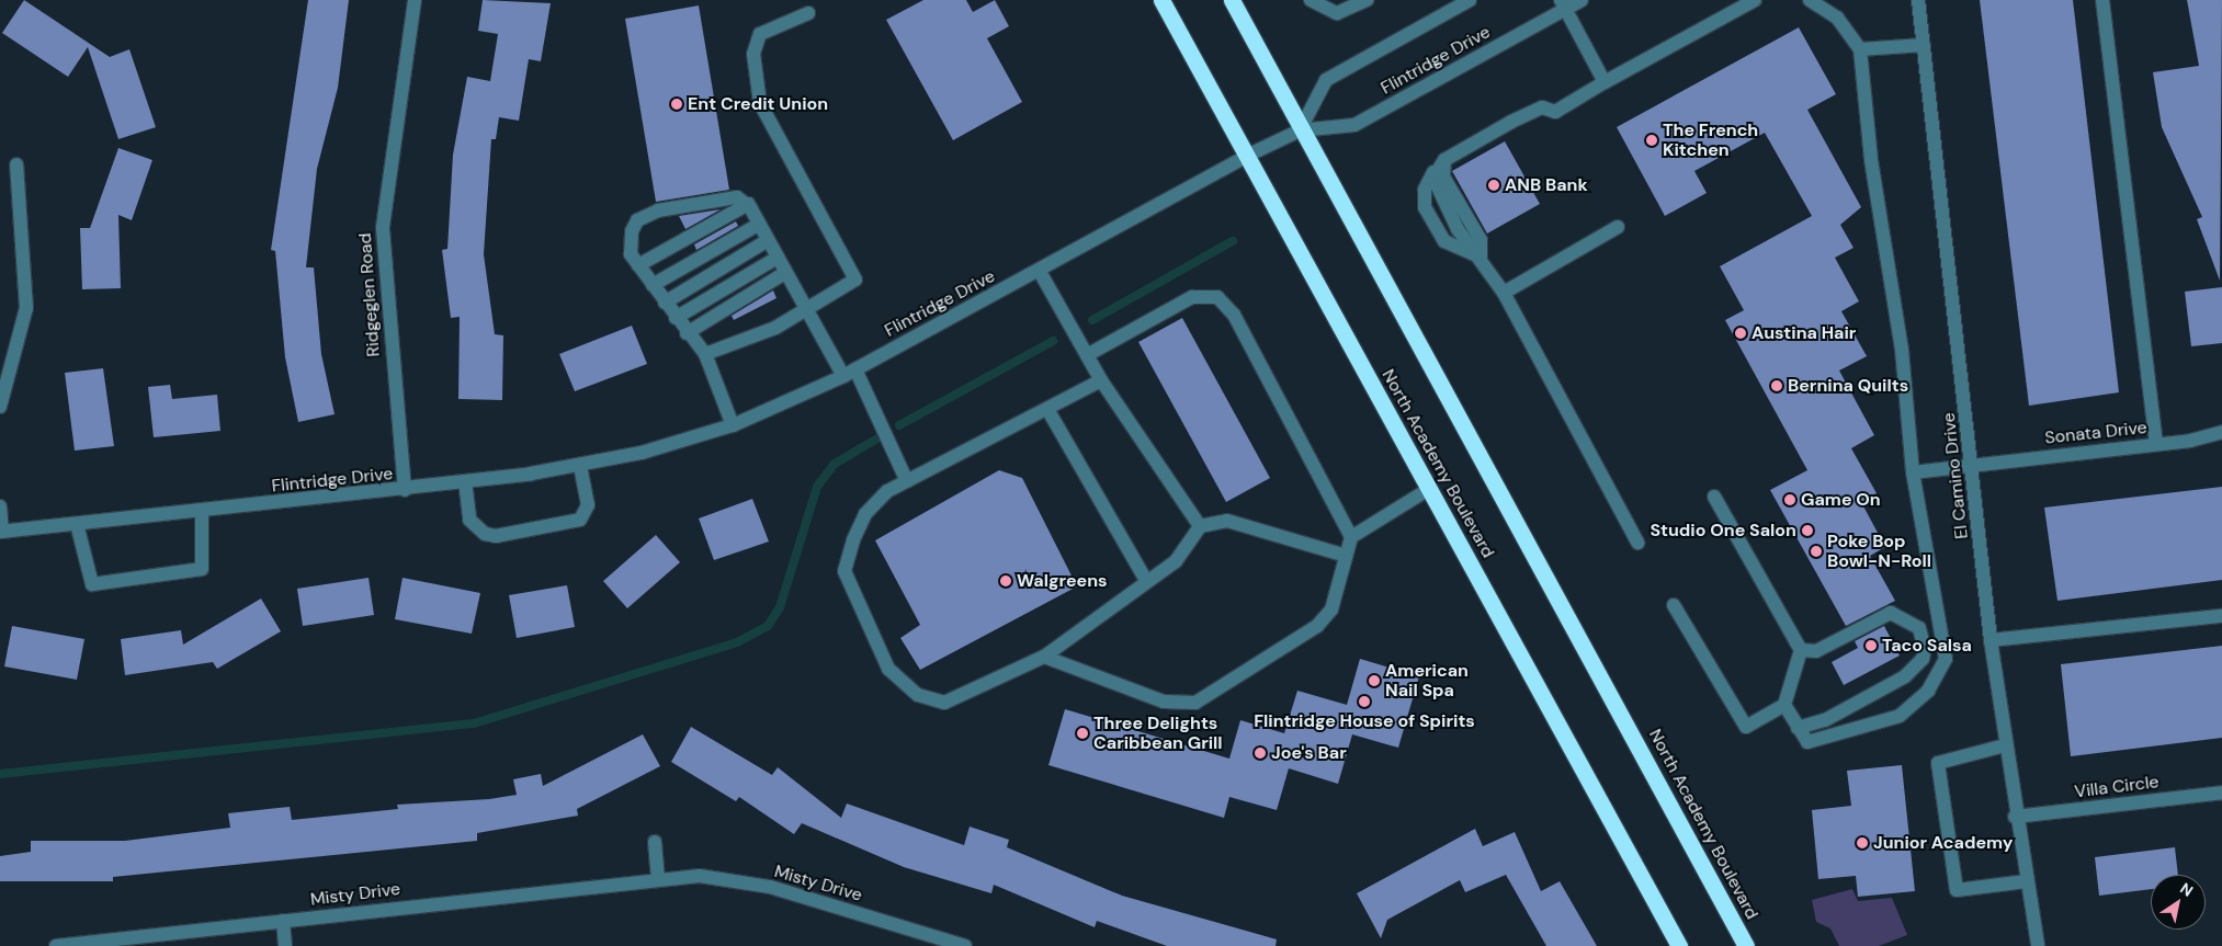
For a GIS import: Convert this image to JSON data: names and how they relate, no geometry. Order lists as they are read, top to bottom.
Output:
{
  "streets": {
    "highway": ["North Academy Boulevard"],
    "street": [
      "Flintridge Drive",
      "Ridgeglen Road",
      "Sonata Drive",
      "El Camino Drive",
      "Villa Circle",
      "Misty Drive"
    ]
  },
  "crossings": [
    ["Flintridge Drive", "Ridgeglen Road"],
    ["Flintridge Drive", "North Academy Boulevard"],
    ["Sonata Drive", "El Camino Drive"],
    ["El Camino Drive", "Villa Circle"]
  ],
  "places": [
    "Ent Credit Union",
    "The French Kitchen",
    "ANB Bank",
    "Austina Hair",
    "Bernina Quilts",
    "Game On",
    "Studio One Salon",
    "Poke Bop Bowl-N-Roll",
    "Walgreens",
    "Taco Salsa",
    "American Nail Spa",
    "Flintridge House of Spirits",
    "Three Delights Caribbean Grill",
    "Joe's Bar",
    "Junior Academy"
  ],
  "north": "top right"
}
